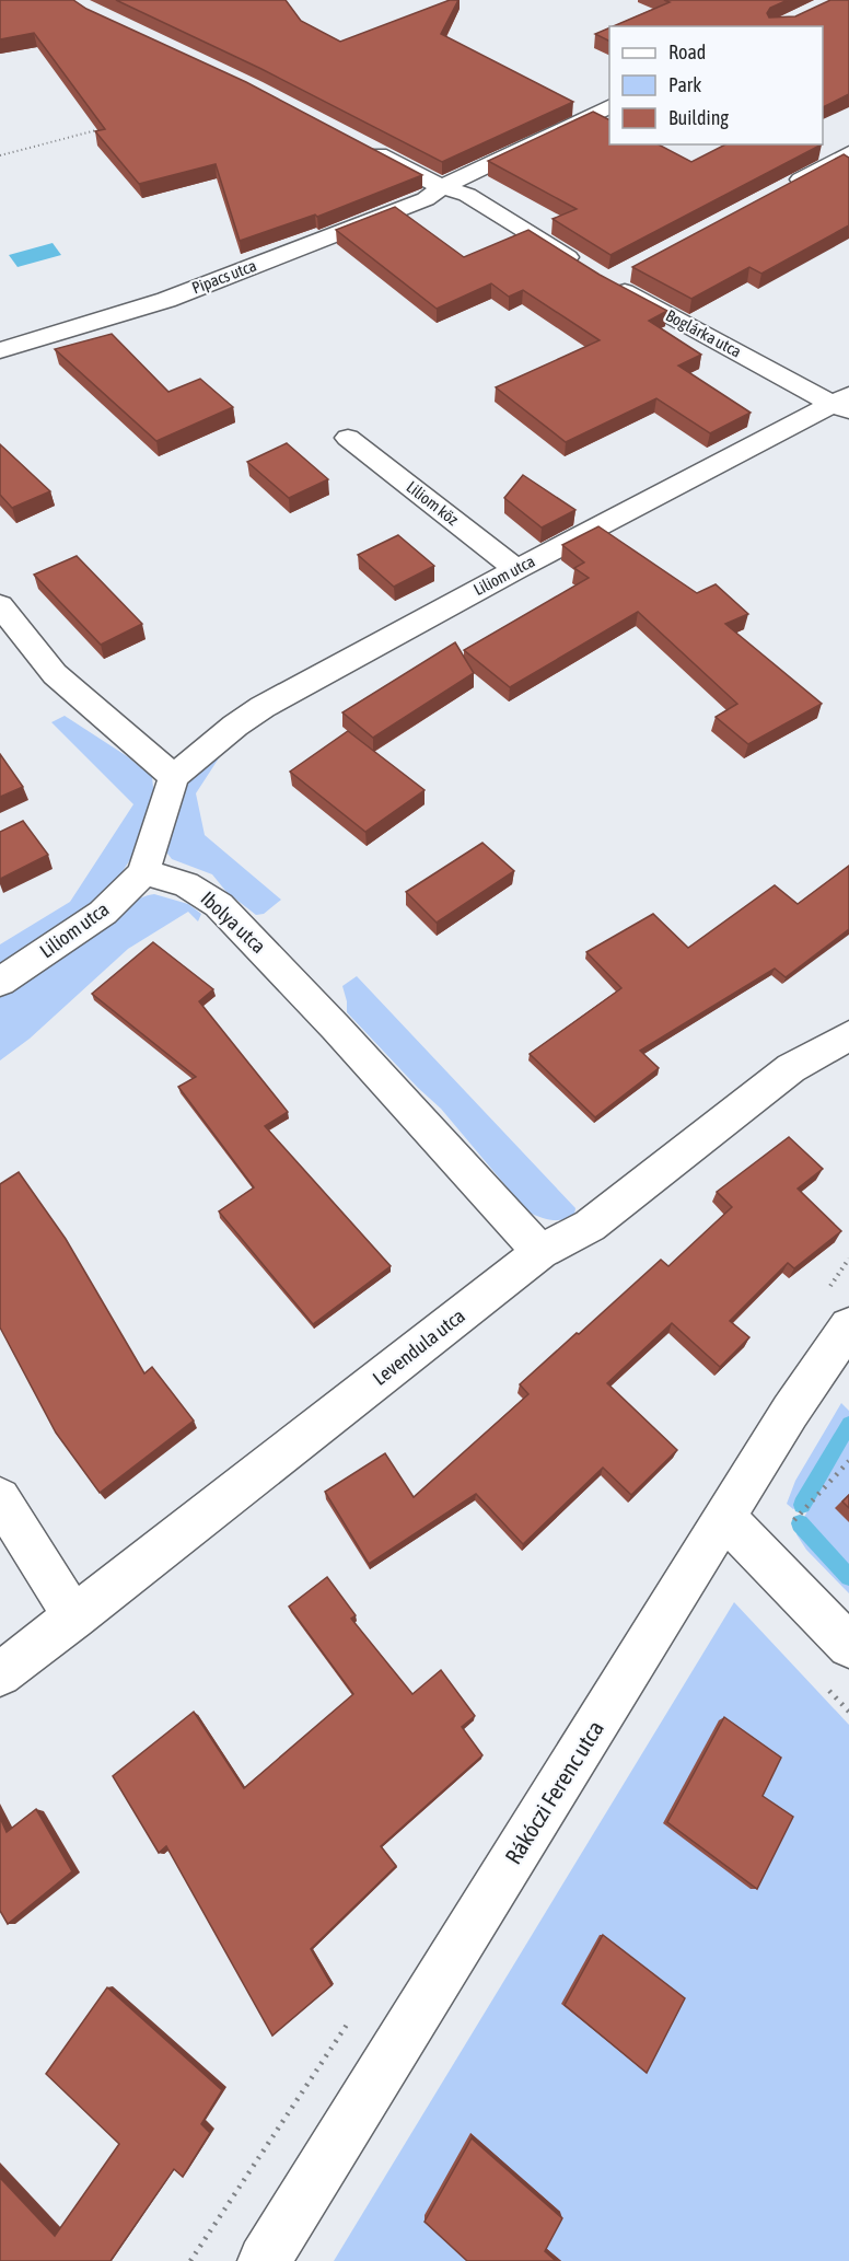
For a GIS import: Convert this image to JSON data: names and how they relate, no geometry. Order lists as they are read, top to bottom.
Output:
{
  "streets": {
    "street": [
      "Pipacs utca",
      "Boglárka utca",
      "Liliom köz",
      "Liliom utca",
      "Ibolya utca",
      "Levendula utca",
      "Rákóczi Ferenc utca"
    ]
  },
  "crossings": [
    ["Boglárka utca", "Liliom utca"],
    ["Liliom köz", "Liliom utca"],
    ["Liliom utca", "Ibolya utca"],
    ["Ibolya utca", "Levendula utca"]
  ],
  "legend": ["Road", "Park", "Building"]
}
